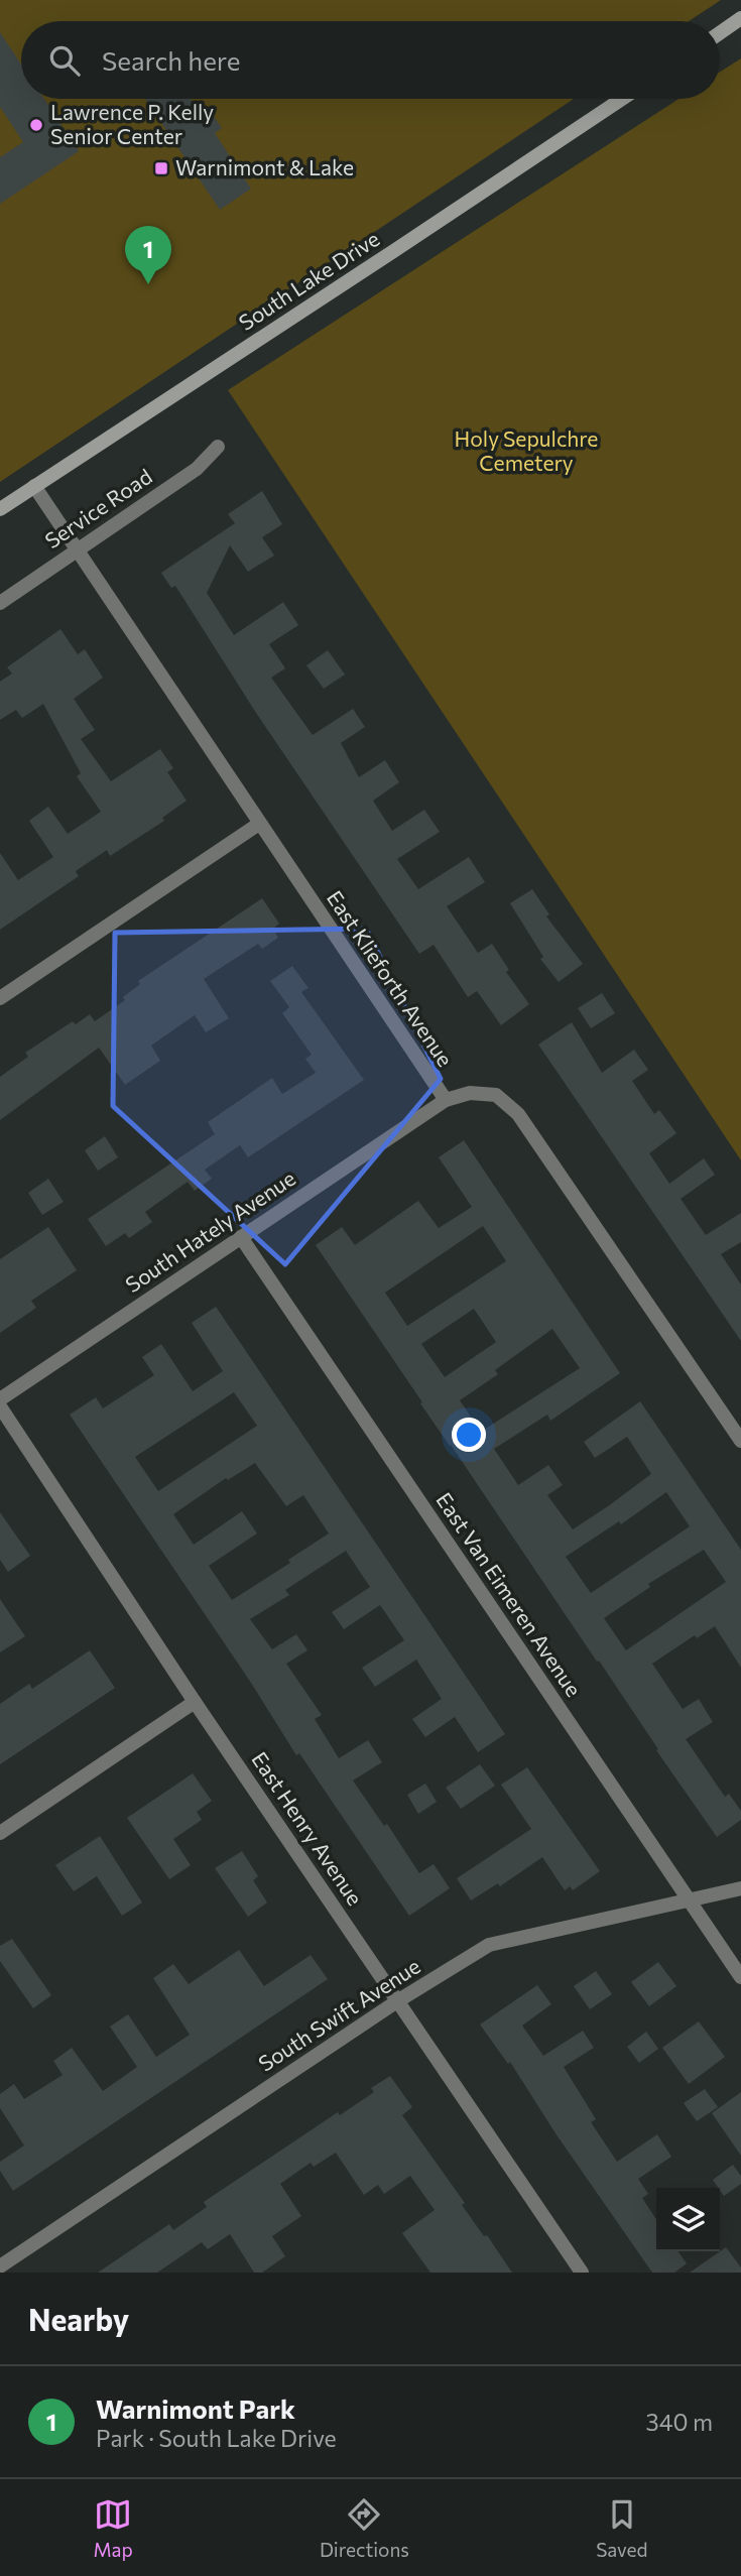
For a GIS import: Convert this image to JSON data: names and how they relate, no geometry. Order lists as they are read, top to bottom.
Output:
{
  "streets": {
    "main road": ["South Lake Drive"],
    "street": [
      "Service Road",
      "East Klieforth Avenue",
      "South Hately Avenue",
      "East Van Eimeren Avenue",
      "East Henry Avenue",
      "South Swift Avenue"
    ]
  },
  "crossings": [
    ["South Lake Drive", "East Klieforth Avenue"],
    ["Service Road", "East Klieforth Avenue"],
    ["East Klieforth Avenue", "South Hately Avenue"],
    ["South Hately Avenue", "East Van Eimeren Avenue"],
    ["East Van Eimeren Avenue", "South Swift Avenue"],
    ["East Henry Avenue", "South Swift Avenue"]
  ],
  "parks": ["Holy Sepulchre Cemetery"],
  "places": {
    "other": ["Lawrence P. Kelly Senior Center"],
    "transit": ["Warnimont & Lake"]
  },
  "page": {
    "search": "Search here",
    "pins": "1",
    "heading": "Nearby",
    "list": [
      {
        "mark": "1",
        "name": "Warnimont Park",
        "note": "Park · South Lake Drive",
        "value": "340 m"
      }
    ],
    "nav": ["Map", "Directions", "Saved"]
  }
}
